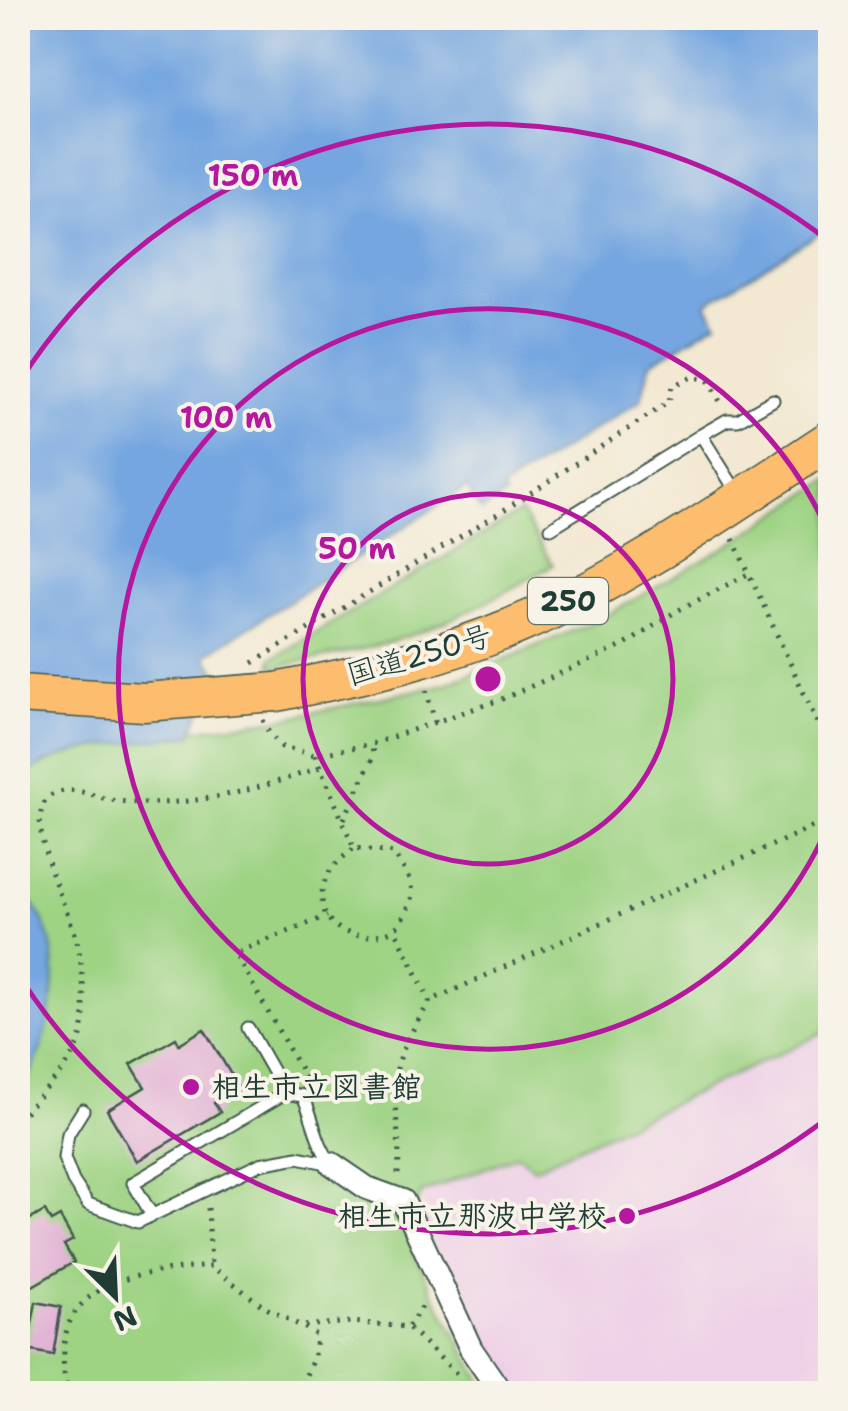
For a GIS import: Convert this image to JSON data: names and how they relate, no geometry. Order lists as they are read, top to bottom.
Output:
{
  "streets": {
    "highway": ["250", "国道250号"]
  },
  "places": ["相生市立図書館", "相生市立那波中学校"],
  "north": "bottom right",
  "rings": ["150 m", "100 m", "50 m"]
}
